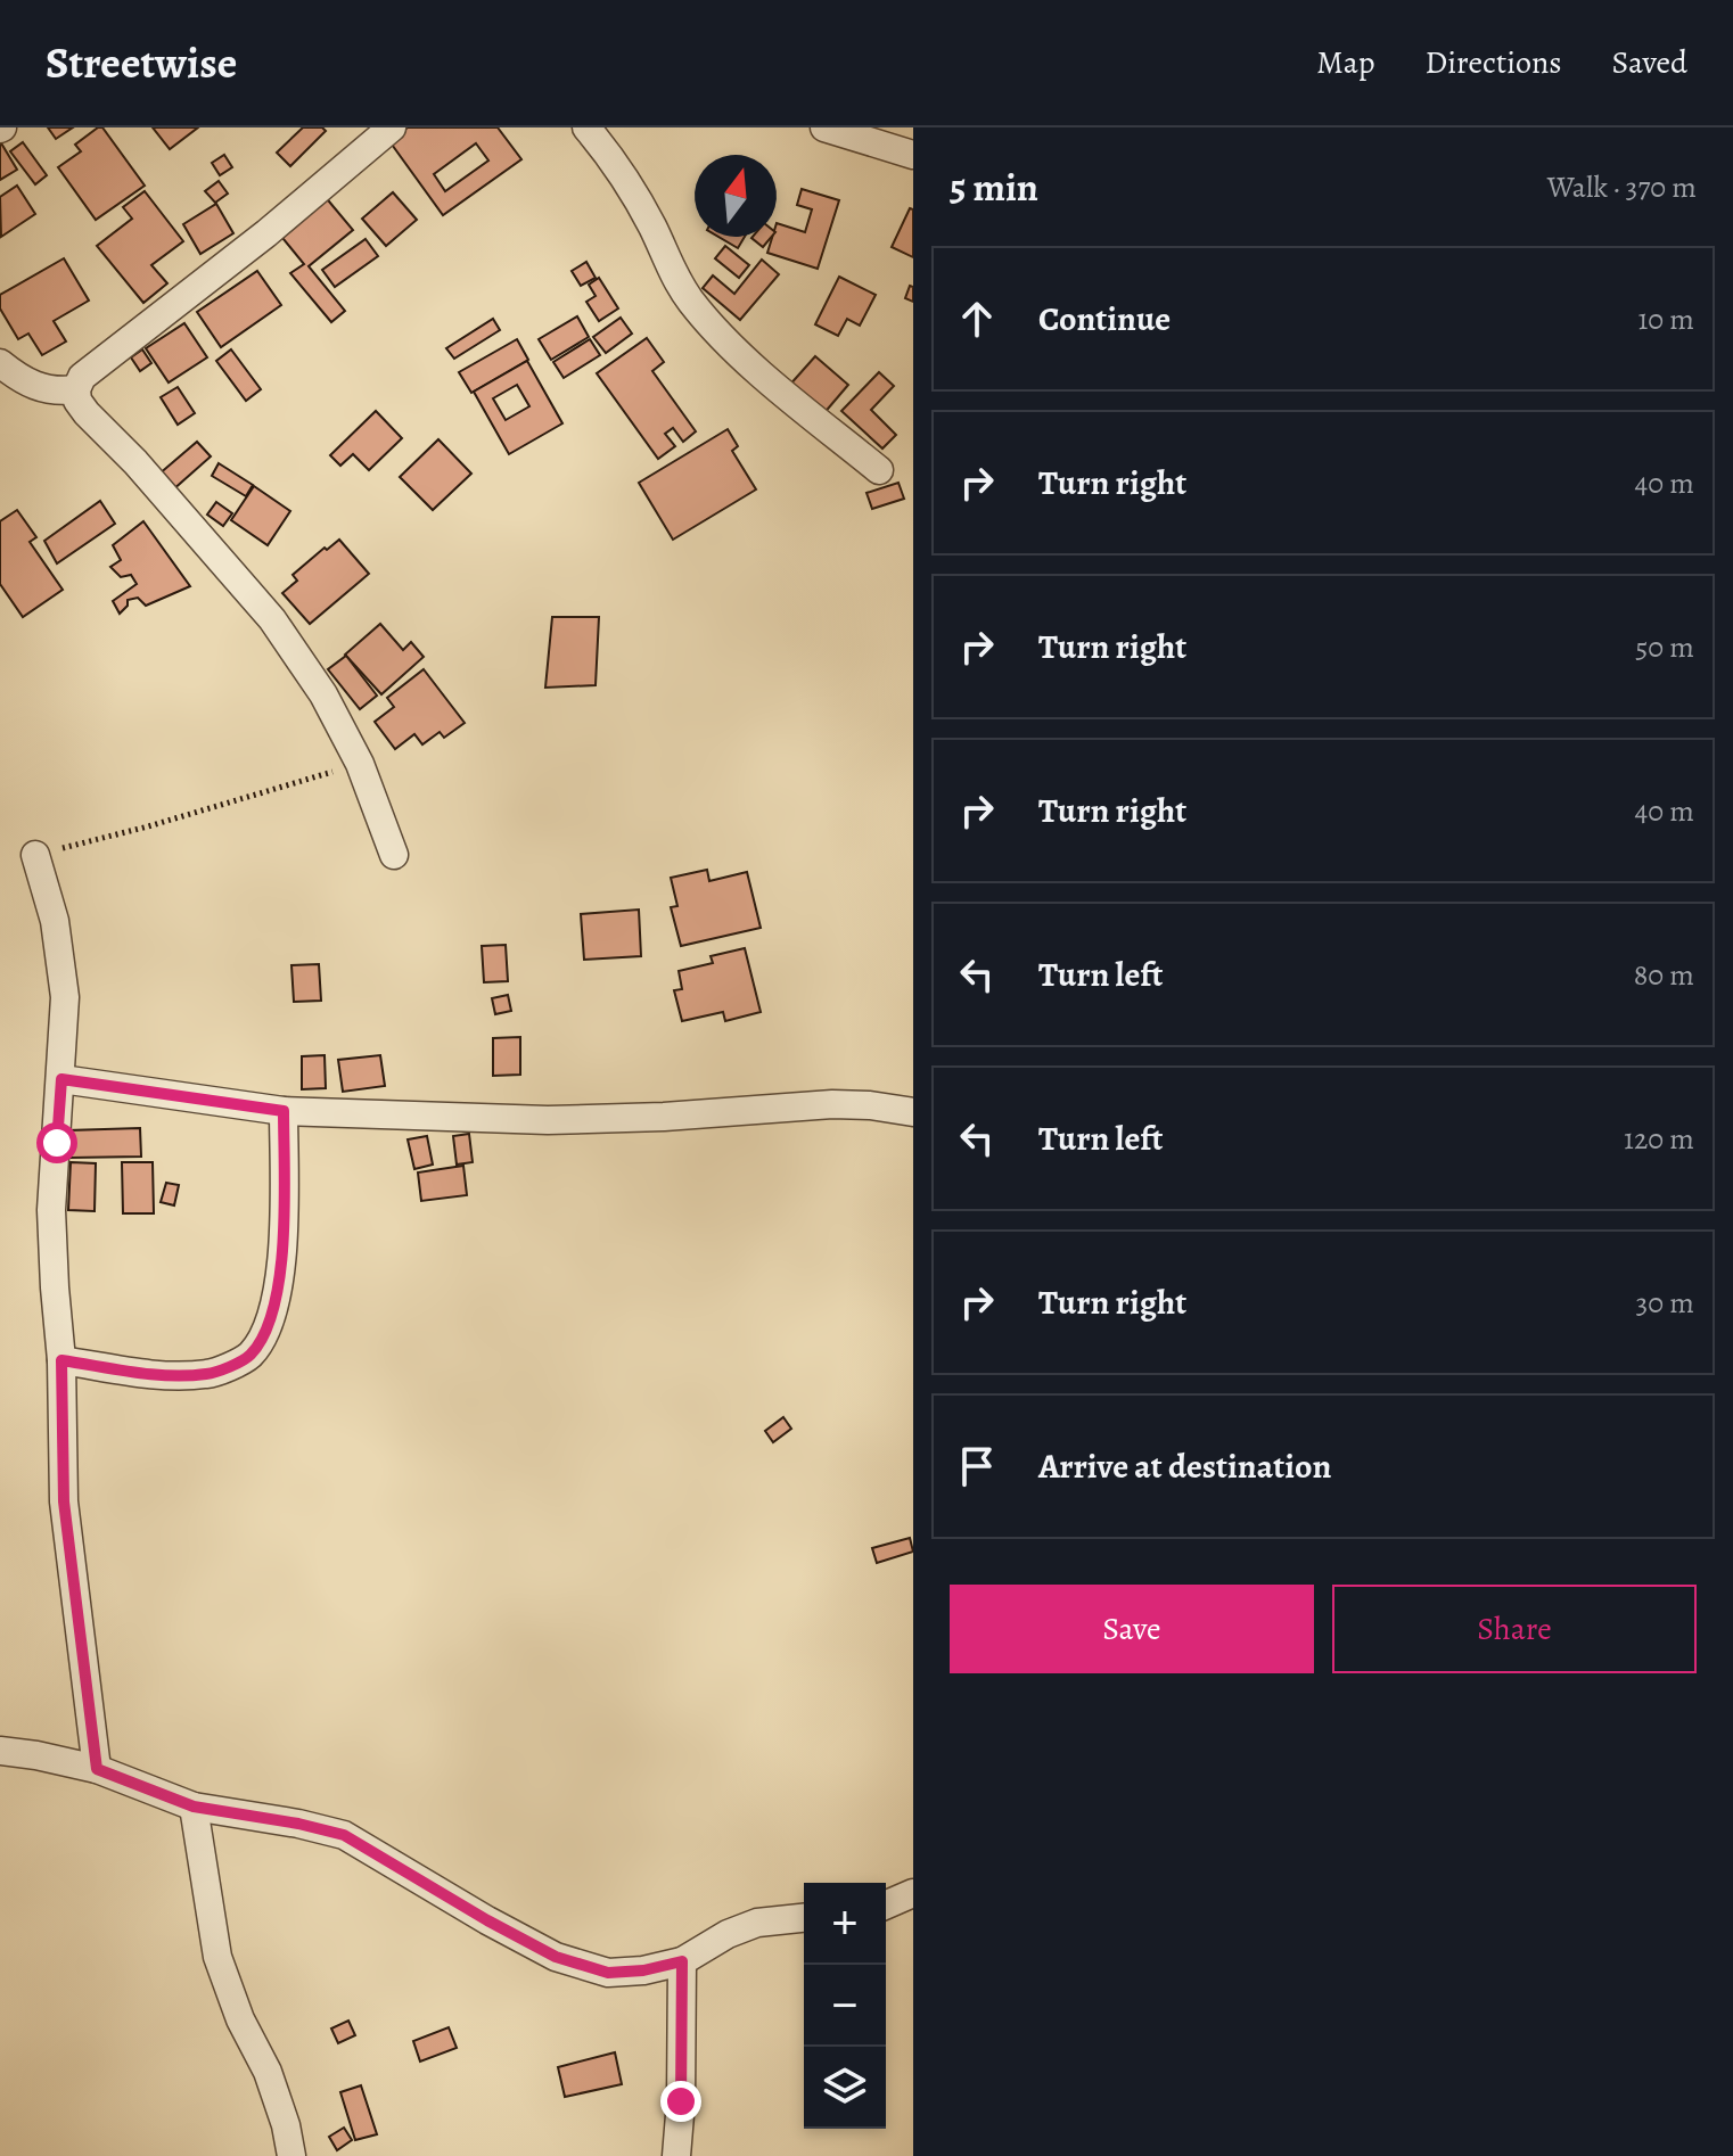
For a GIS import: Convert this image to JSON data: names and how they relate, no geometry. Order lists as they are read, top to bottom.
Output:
{
  "north": "top",
  "page": {
    "header": "Streetwise",
    "nav": ["Map", "Directions", "Saved"],
    "heading": ["5 min", "Walk · 370 m"],
    "list": [
      ["Continue", "10 m"],
      ["Turn right", "40 m"],
      ["Turn right", "50 m"],
      ["Turn right", "40 m"],
      ["Turn left", "80 m"],
      ["Turn left", "120 m"],
      ["Turn right", "30 m"],
      "Arrive at destination"
    ],
    "buttons": ["Save", "Share"],
    "map_buttons": ["+", "−"]
  }
}
